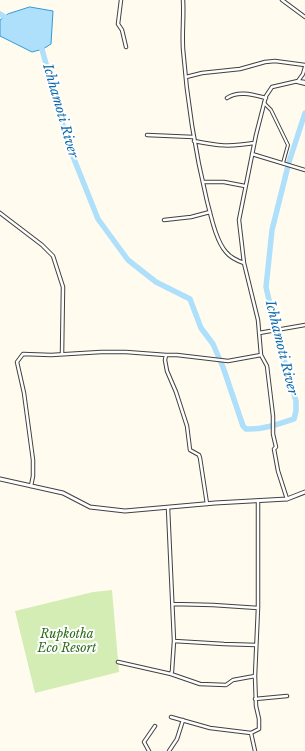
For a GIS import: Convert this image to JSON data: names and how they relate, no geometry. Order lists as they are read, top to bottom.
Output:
{
  "water": ["Ichhamoti River"],
  "parks": ["Rupkotha Eco Resort"]
}
